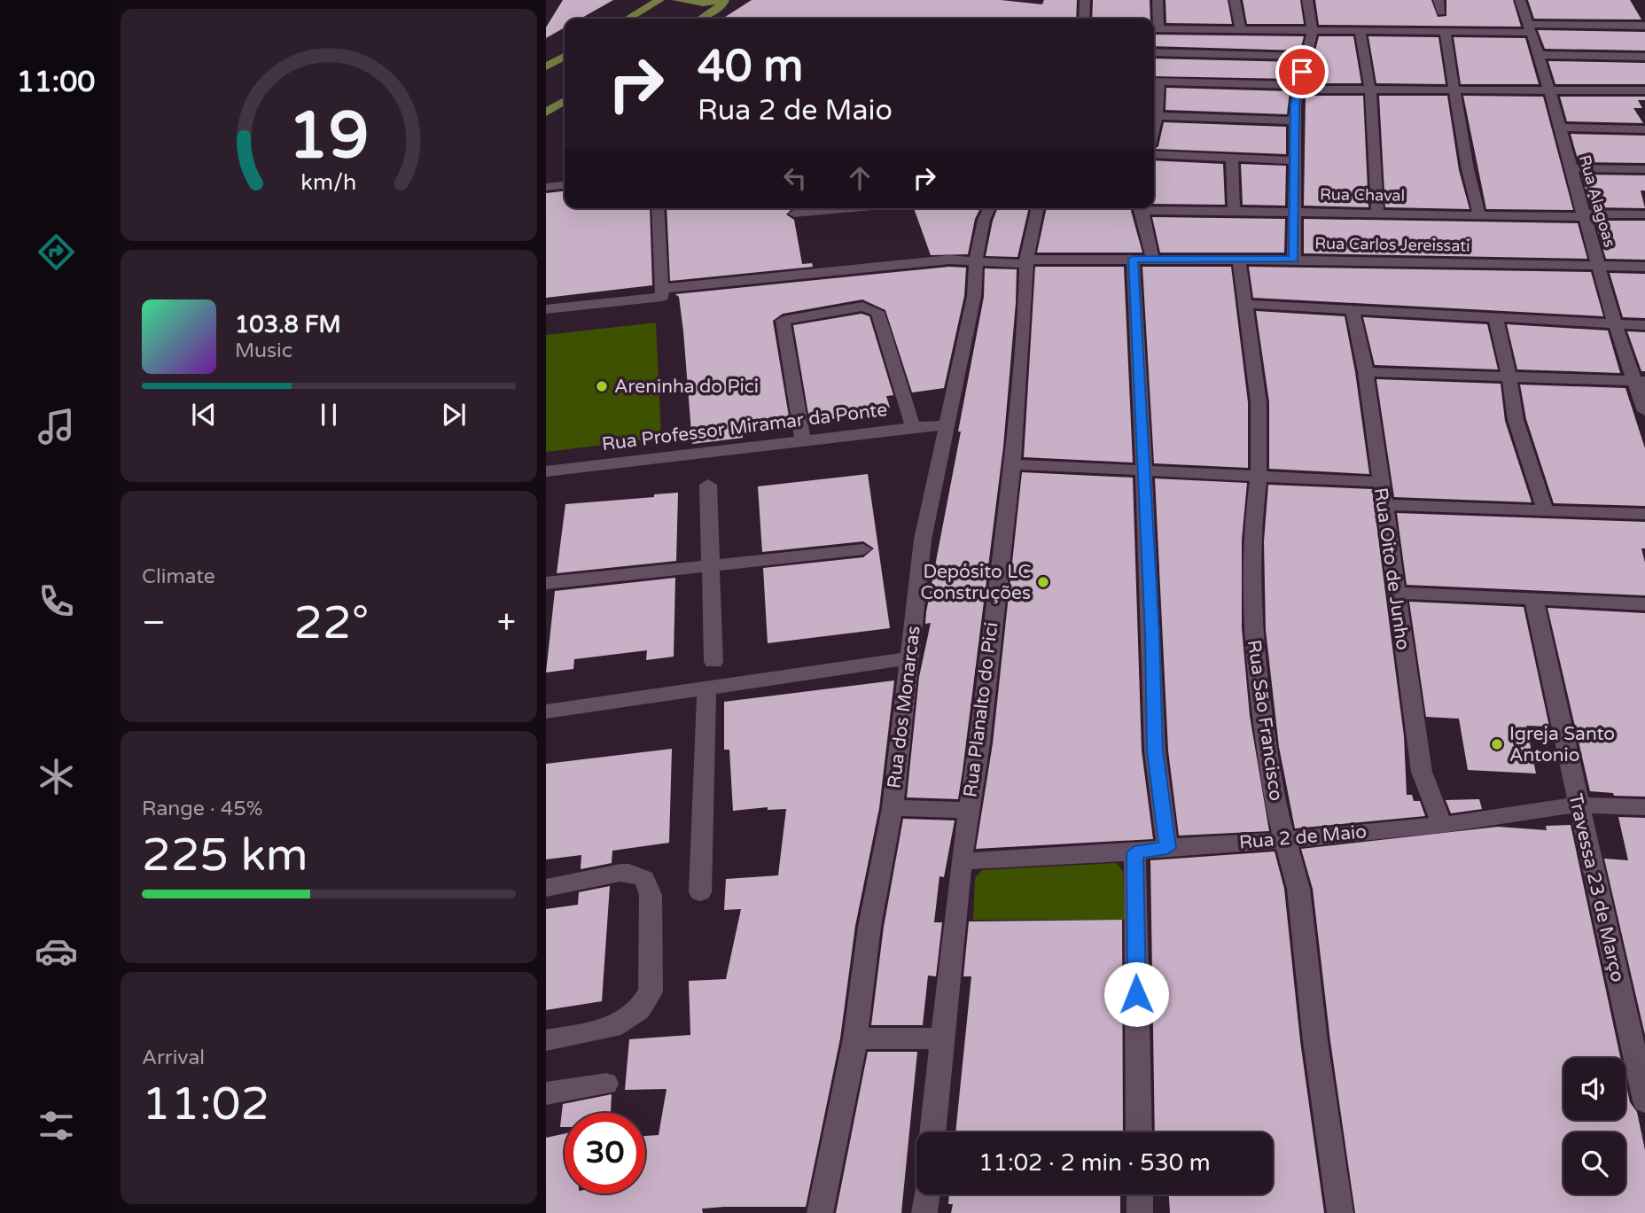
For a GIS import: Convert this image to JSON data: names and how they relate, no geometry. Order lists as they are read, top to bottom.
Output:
{
  "streets": {
    "street": [
      "Rua Chaval",
      "Rua Alagoas",
      "Rua Carlos Jereissati",
      "Rua Professor Miramar da Ponte",
      "Rua Oito de Junho",
      "Rua dos Monarcas",
      "Rua Planalto do Pici",
      "Rua São Francisco",
      "Rua 2 de Maio",
      "Travessa 23 de Março"
    ]
  },
  "crossings": [
    ["Rua Chaval", "Rua Alagoas"],
    ["Rua Alagoas", "Rua Carlos Jereissati"],
    ["Rua Carlos Jereissati", "Rua dos Monarcas"],
    ["Rua Carlos Jereissati", "Rua Planalto do Pici"],
    ["Rua Carlos Jereissati", "Rua São Francisco"],
    ["Rua Professor Miramar da Ponte", "Rua dos Monarcas"],
    ["Rua Oito de Junho", "Rua 2 de Maio"],
    ["Rua Planalto do Pici", "Rua 2 de Maio"],
    ["Rua São Francisco", "Rua 2 de Maio"],
    ["Rua 2 de Maio", "Travessa 23 de Março"]
  ],
  "places": ["Areninha do Pici", "Depósito LC Construções", "Igreja Santo Antonio"],
  "page": {
    "tabs": "11:00",
    "turn": ["40 m", "Rua 2 de Maio"],
    "song": ["103.8 FM", "Music"],
    "tile": [
      "Climate",
      ["Range · 45%", "225 km"],
      ["Arrival", "11:02"]
    ],
    "heat": ["−", "22°", "+"],
    "limit": "30",
    "trip": "11:02 · 2 min · 530 m",
    "gauge": ["19", "km/h"]
  }
}
